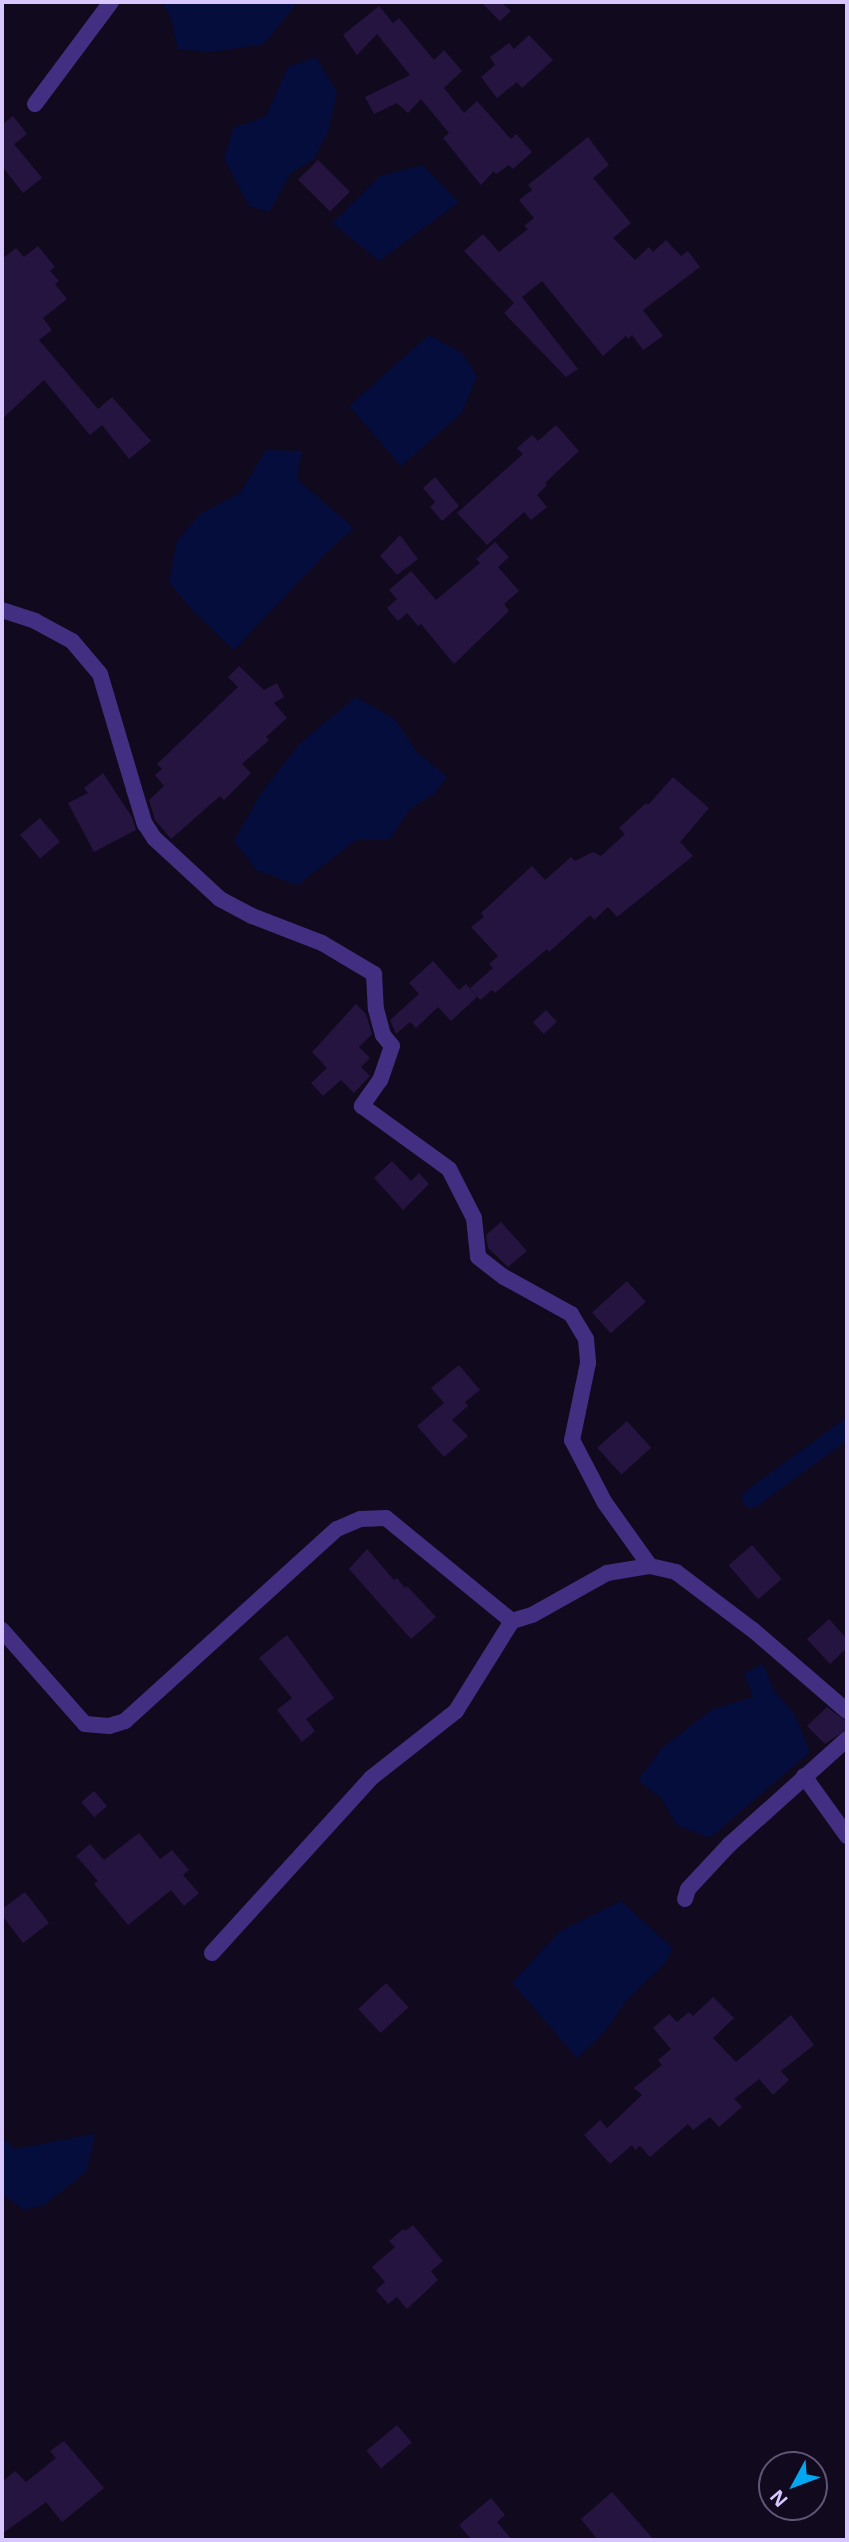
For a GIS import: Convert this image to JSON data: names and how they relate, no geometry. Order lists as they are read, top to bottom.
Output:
{
  "north": "bottom left"
}
